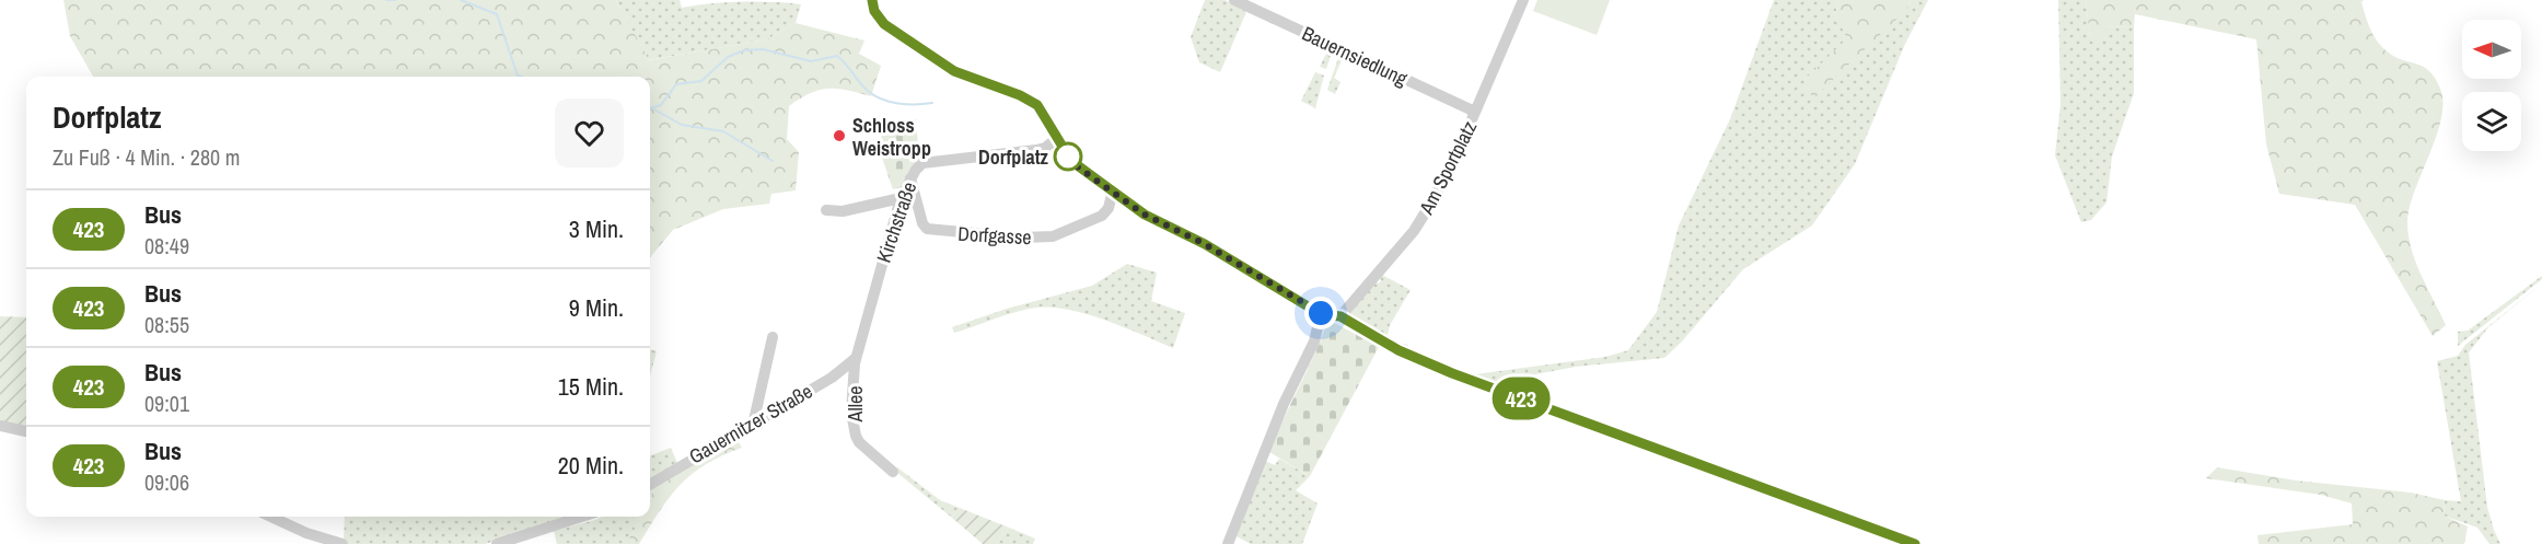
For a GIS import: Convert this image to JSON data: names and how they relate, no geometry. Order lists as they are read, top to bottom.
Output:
{
  "streets": {
    "street": [
      "Bauernsiedlung",
      "Am Sportplatz",
      "Kirchstraße",
      "Dorfgasse",
      "Allee",
      "Gauernitzer Straße"
    ]
  },
  "crossings": [
    ["Bauernsiedlung", "Am Sportplatz"],
    ["Kirchstraße", "Dorfgasse"],
    ["Kirchstraße", "Allee"],
    ["Kirchstraße", "Gauernitzer Straße"],
    ["Allee", "Gauernitzer Straße"]
  ],
  "places": ["Schloss Weistropp", "Dorfplatz"],
  "lines": ["bus line 423"],
  "north": "left",
  "page": {
    "on_map": "423",
    "heading": ["Dorfplatz", "Zu Fuß · 4 Min. · 280 m"],
    "list": [
      {
        "mark": "423",
        "name": "Bus",
        "note": "08:49",
        "value": "3 Min."
      },
      {
        "mark": "423",
        "name": "Bus",
        "note": "08:55",
        "value": "9 Min."
      },
      {
        "mark": "423",
        "name": "Bus",
        "note": "09:01",
        "value": "15 Min."
      },
      {
        "mark": "423",
        "name": "Bus",
        "note": "09:06",
        "value": "20 Min."
      }
    ]
  }
}
